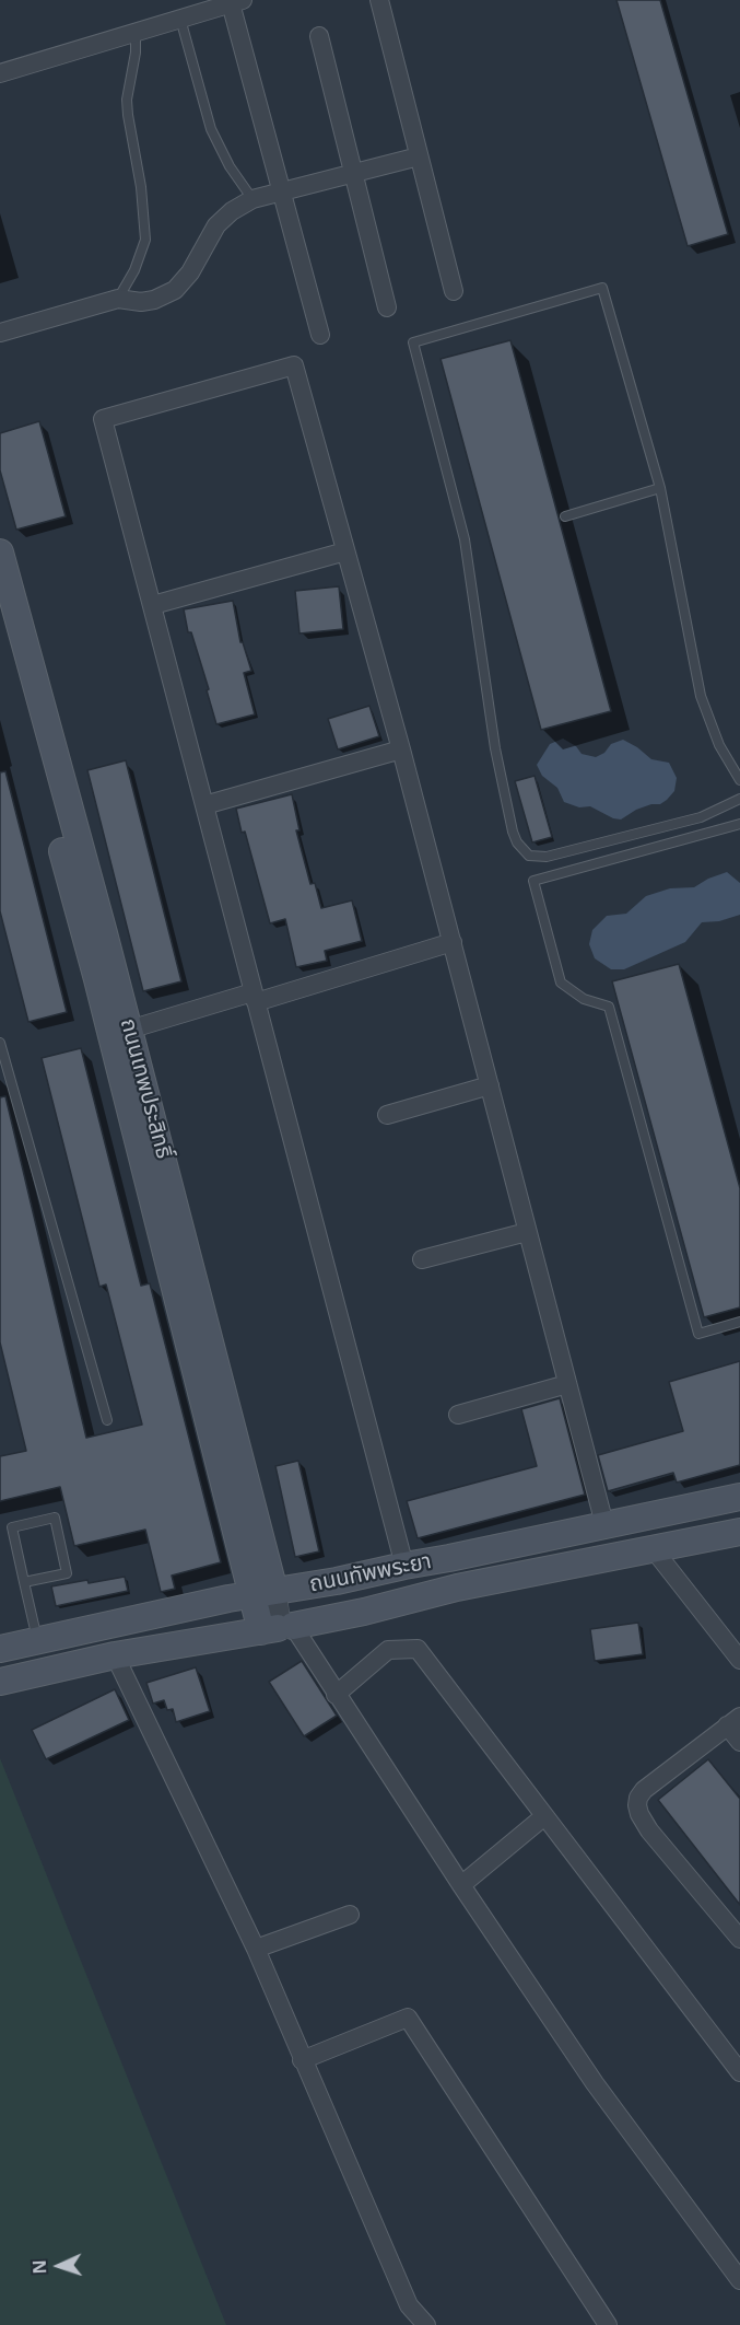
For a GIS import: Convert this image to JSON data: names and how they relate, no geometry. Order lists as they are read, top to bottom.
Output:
{
  "streets": {
    "main road": ["ถนนเทพประสิทธิ์", "ถนนทัพพระยา"]
  },
  "crossings": [
    ["ถนนเทพประสิทธิ์", "ถนนทัพพระยา"]
  ],
  "north": "left"
}
